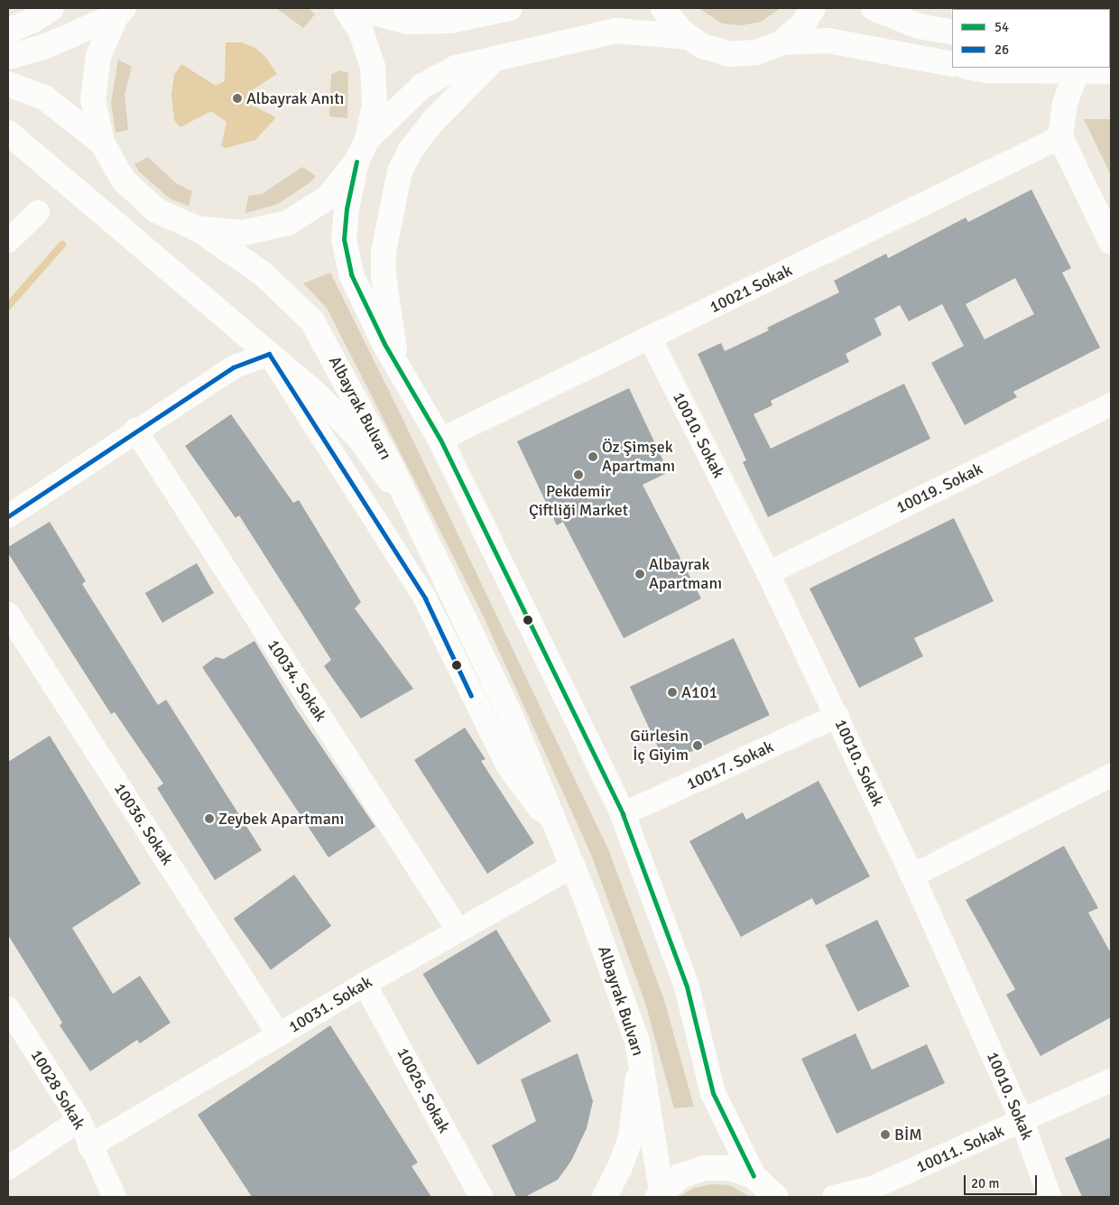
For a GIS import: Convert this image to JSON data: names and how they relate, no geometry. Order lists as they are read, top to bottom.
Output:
{
  "streets": {
    "main road": ["Albayrak Bulvarı"],
    "street": [
      "10021 Sokak",
      "10010. Sokak",
      "10019. Sokak",
      "10034. Sokak",
      "10017. Sokak",
      "10036. Sokak",
      "10031. Sokak",
      "10028 Sokak",
      "10026. Sokak",
      "10011. Sokak"
    ]
  },
  "crossings": [
    ["10021 Sokak", "10010. Sokak"],
    ["Albayrak Bulvarı", "10031. Sokak"],
    ["10010. Sokak", "10019. Sokak"],
    ["10010. Sokak", "10017. Sokak"],
    ["10010. Sokak", "10011. Sokak"],
    ["10034. Sokak", "10031. Sokak"],
    ["10036. Sokak", "10031. Sokak"],
    ["10031. Sokak", "10028 Sokak"],
    ["10031. Sokak", "10026. Sokak"]
  ],
  "places": [
    "Albayrak Anıtı",
    "Öz Şimşek Apartmanı",
    "Pekdemir Çiftliği Market",
    "Albayrak Apartmanı",
    "A101",
    "Gürlesin İç Giyim",
    "Zeybek Apartmanı",
    "BİM"
  ],
  "lines": ["transit line 54", "transit line 26"],
  "legend": ["54", "26"],
  "scale_bar": "20 m"
}
